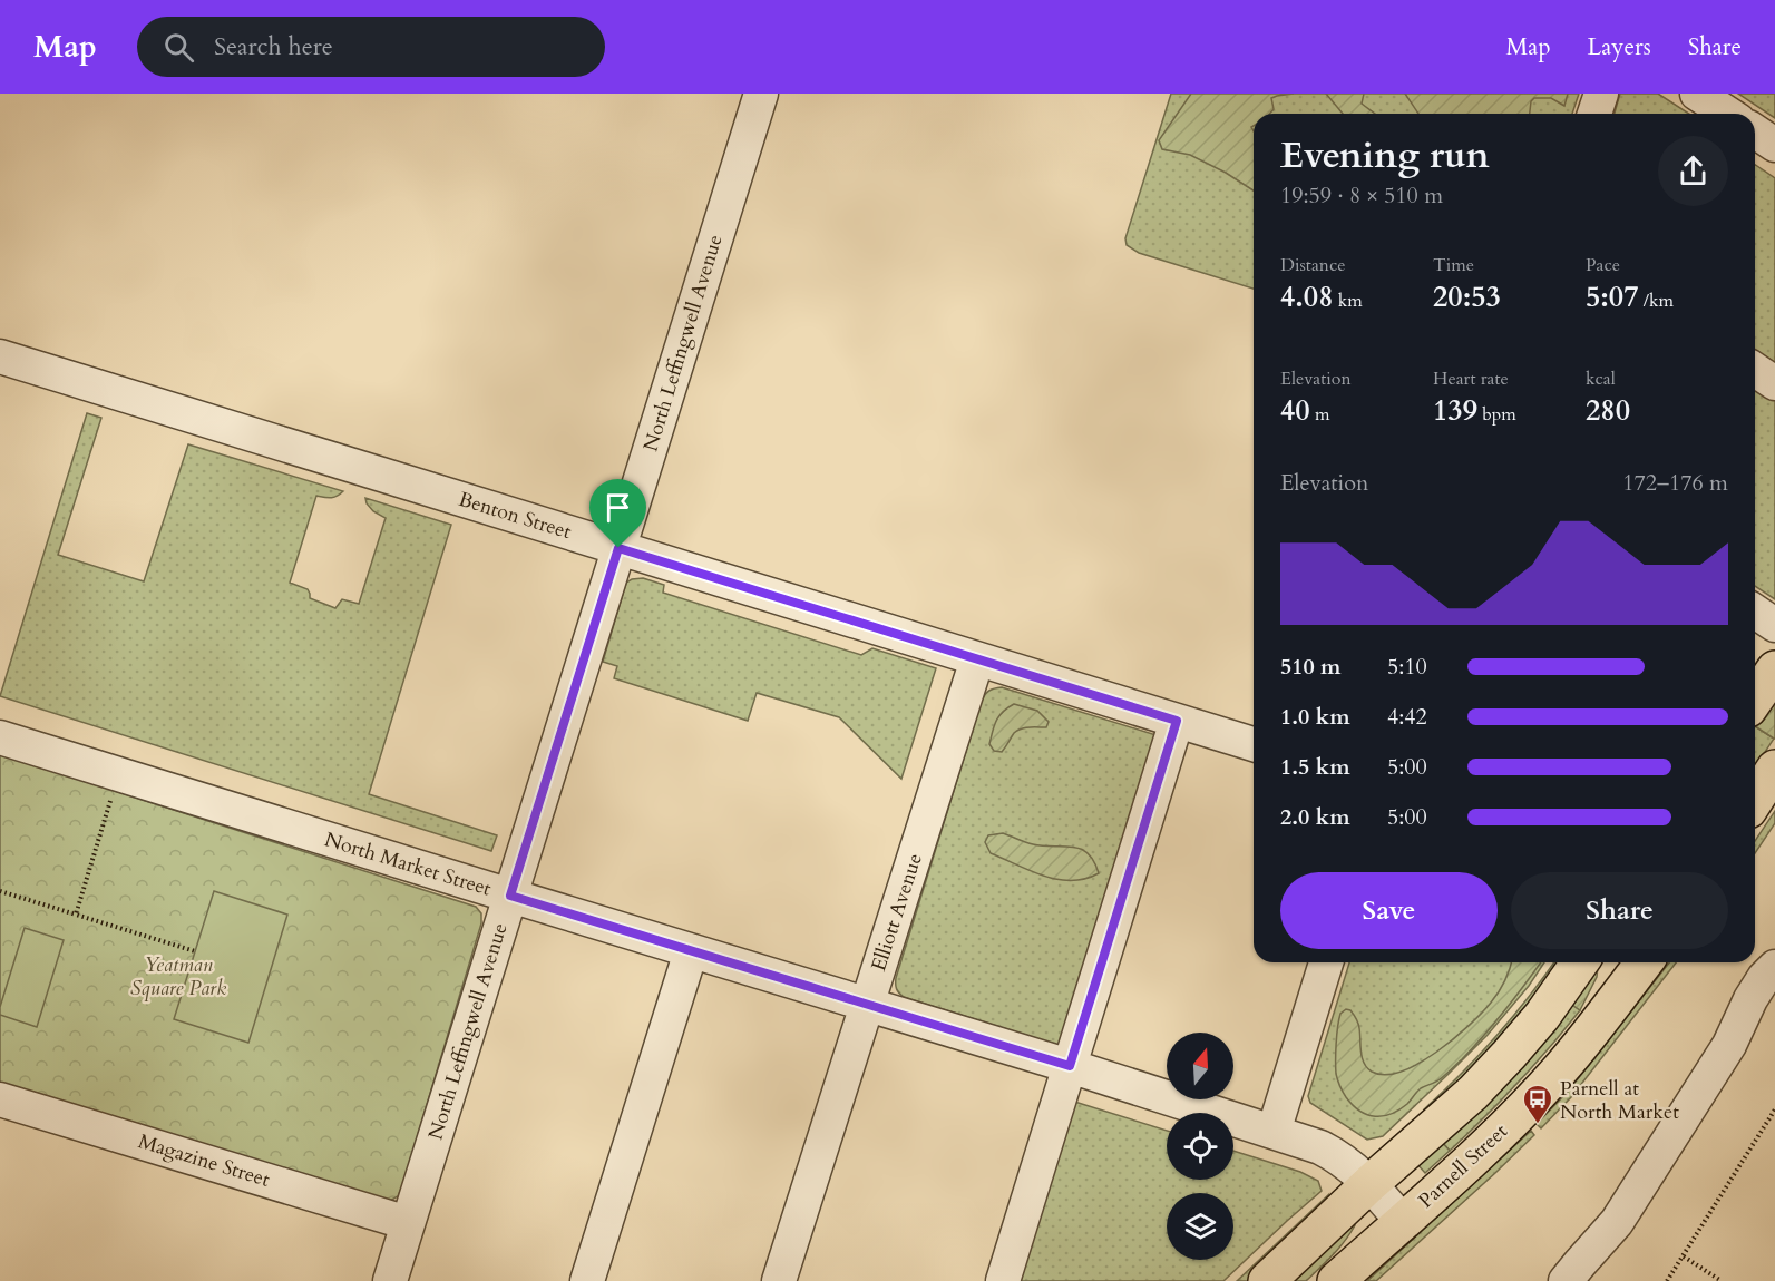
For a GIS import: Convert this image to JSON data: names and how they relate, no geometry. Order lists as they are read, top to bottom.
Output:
{
  "streets": {
    "main road": ["Parnell Street"],
    "street": [
      "North Leffingwell Avenue",
      "Benton Street",
      "North Market Street",
      "Elliott Avenue",
      "Magazine Street"
    ]
  },
  "crossings": [
    ["North Leffingwell Avenue", "Benton Street"],
    ["North Leffingwell Avenue", "North Market Street"],
    ["North Leffingwell Avenue", "Magazine Street"],
    ["Benton Street", "Elliott Avenue"],
    ["North Market Street", "Elliott Avenue"],
    ["North Market Street", "Parnell Street"]
  ],
  "parks": ["Yeatman Square Park"],
  "places": {
    "bus stop": ["Parnell at North Market"]
  },
  "north": "top",
  "page": {
    "header": "Map",
    "search": "Search here",
    "nav": ["Map", "Layers", "Share"],
    "heading": ["Evening run", "19:59 · 8 × 510 m"],
    "stats": [
      ["Distance", "4.08 km"],
      ["Time", "20:53"],
      ["Pace", "5:07 /km"],
      ["Elevation", "40 m"],
      ["Heart rate", "139 bpm"],
      ["kcal", "280"]
    ],
    "chart": ["Elevation", "172–176 m"],
    "list": [
      {
        "name": "510 m",
        "note": "5:10"
      },
      {
        "name": "1.0 km",
        "note": "4:42"
      },
      {
        "name": "1.5 km",
        "note": "5:00"
      },
      {
        "name": "2.0 km",
        "note": "5:00"
      }
    ],
    "buttons": ["Save", "Share"]
  }
}
